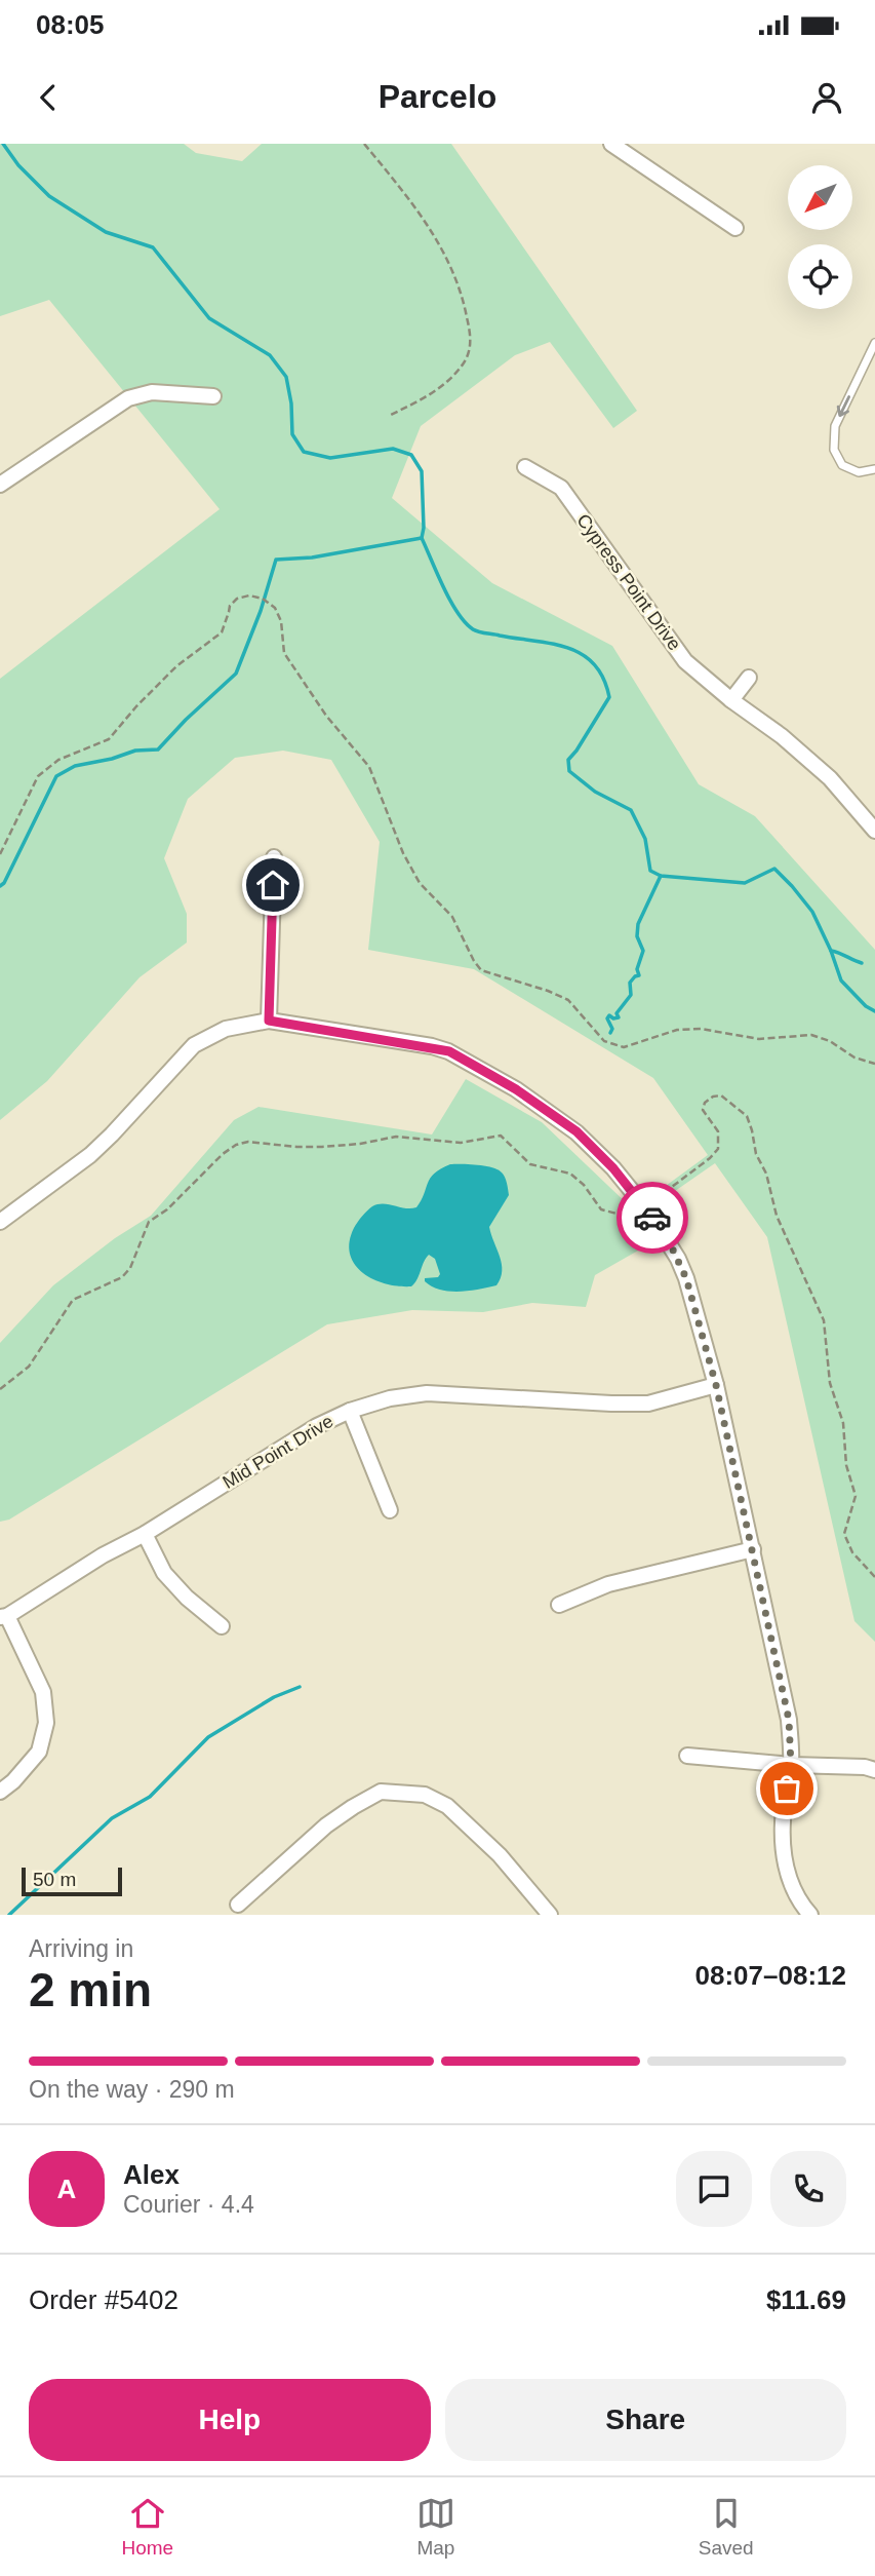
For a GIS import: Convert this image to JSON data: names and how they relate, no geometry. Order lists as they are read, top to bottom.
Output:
{
  "streets": {
    "street": ["Cypress Point Drive", "Mid Point Drive"]
  },
  "scale_bar": "50 m",
  "north": "bottom left",
  "page": {
    "status": "08:05",
    "header": "Parcelo",
    "scale": "50 m",
    "heading": ["2 min", "Arriving in", "08:07–08:12"],
    "panel": [
      "Alex",
      "Courier · 4.4",
      "Order #5402",
      "$11.69"
    ],
    "bar": "On the way · 290 m",
    "round": "A",
    "buttons": ["Help", "Share"],
    "tabs": ["Home", "Map", "Saved"]
  }
}
